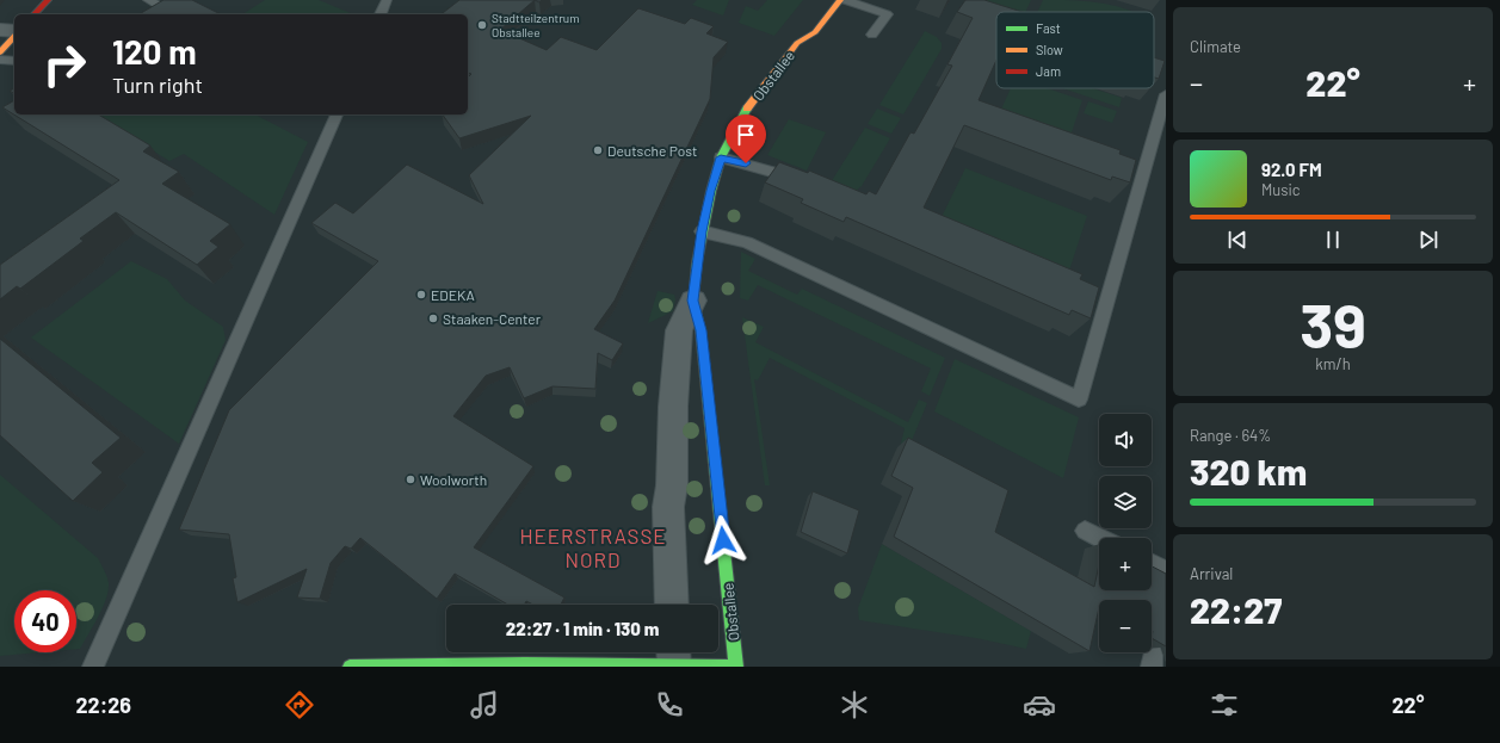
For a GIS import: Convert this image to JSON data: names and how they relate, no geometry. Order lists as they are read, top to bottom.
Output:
{
  "streets": {
    "street": ["Obstallee"]
  },
  "districts": ["HEERSTRASSE NORD"],
  "places": [
    "Stadtteilzentrum Obstallee",
    "Deutsche Post",
    "EDEKA",
    "Staaken-Center",
    "Woolworth"
  ],
  "legend": ["Fast", "Slow", "Jam"],
  "page": {
    "tile": [
      "Climate",
      ["39", "km/h"],
      ["Range · 64%", "320 km"],
      ["Arrival", "22:27"]
    ],
    "turn": ["120 m", "Turn right"],
    "heat": ["−", "22°", "+"],
    "song": ["92.0 FM", "Music"],
    "map_buttons": ["+", "−"],
    "limit": "40",
    "trip": "22:27 · 1 min · 130 m",
    "tabs": ["22:26", "22°"]
  }
}
